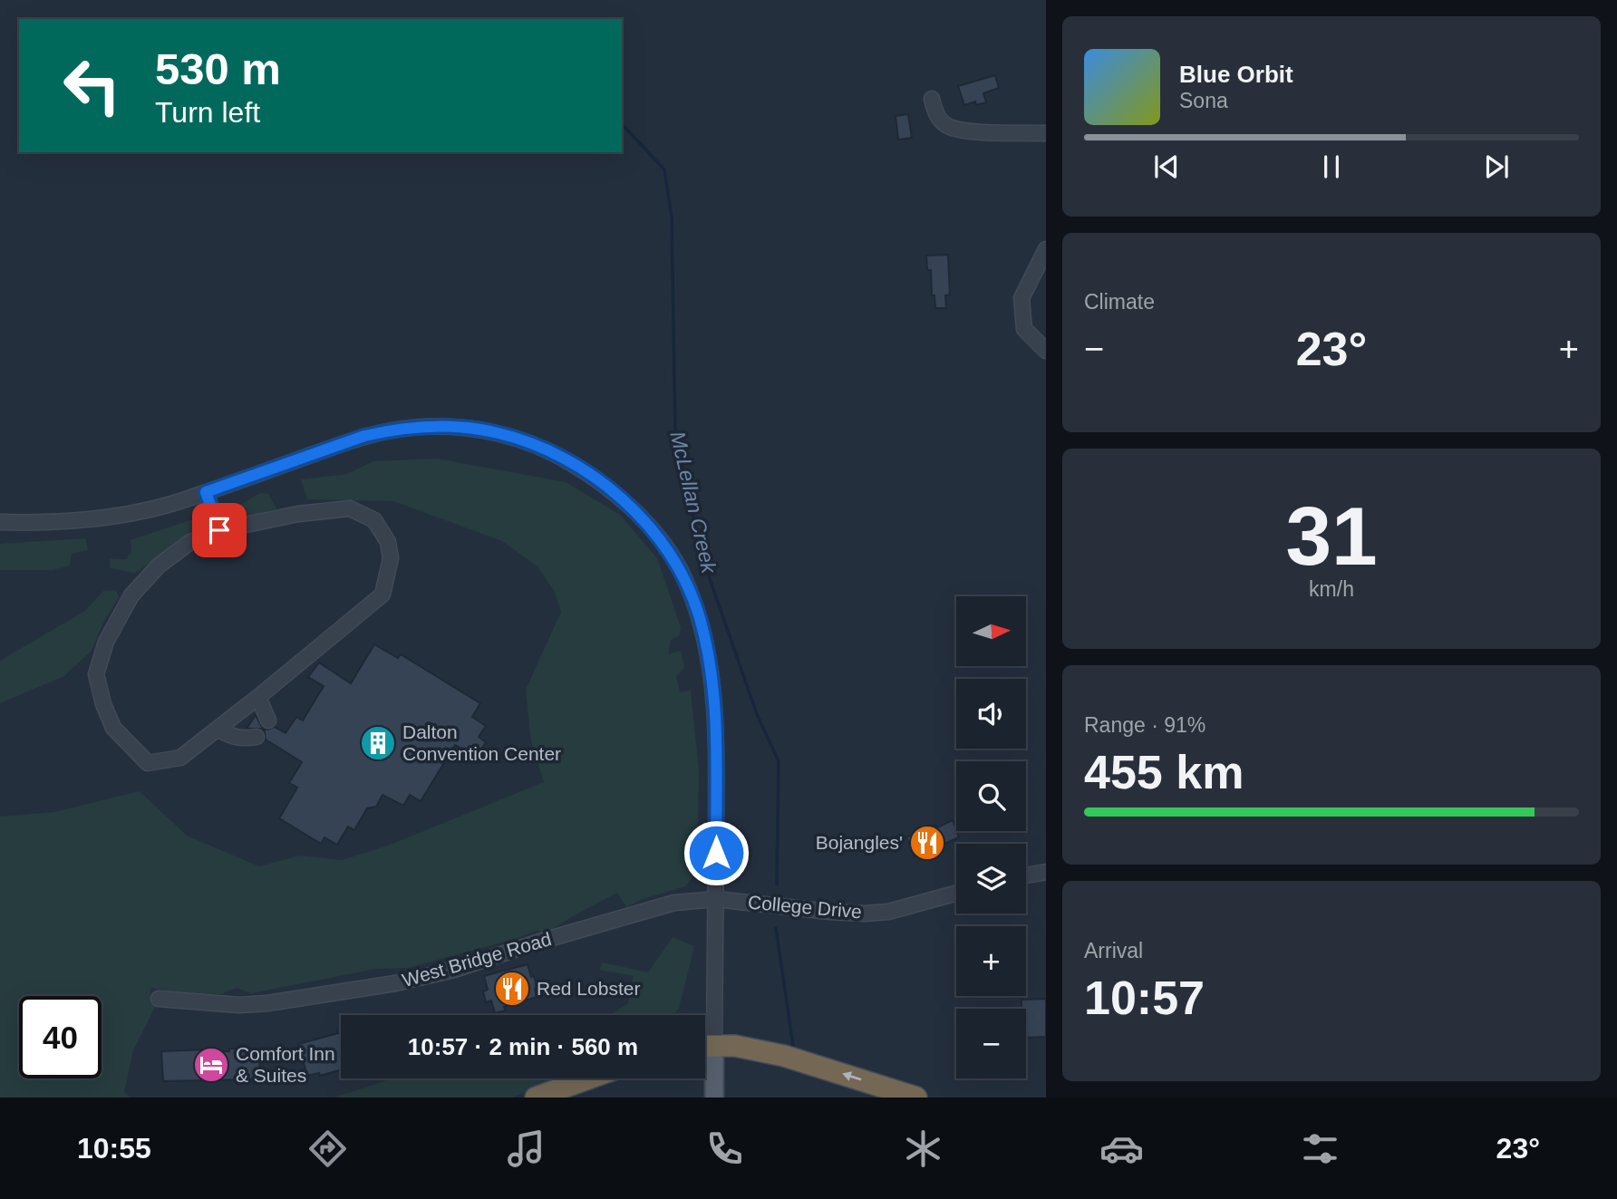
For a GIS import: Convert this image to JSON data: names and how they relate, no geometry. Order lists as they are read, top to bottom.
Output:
{
  "streets": {
    "street": ["College Drive", "West Bridge Road"]
  },
  "crossings": [
    ["College Drive", "West Bridge Road"]
  ],
  "water": ["McLellan Creek"],
  "places": {
    "building": ["Dalton Convention Center"],
    "restaurant": ["Bojangles'", "Red Lobster"],
    "hotel": ["Comfort Inn & Suites"]
  },
  "north": "right",
  "page": {
    "turn": ["530 m", "Turn left"],
    "song": ["Blue Orbit", "Sona"],
    "tile": [
      "Climate",
      ["31", "km/h"],
      ["Range · 91%", "455 km"],
      ["Arrival", "10:57"]
    ],
    "heat": ["−", "23°", "+"],
    "map_buttons": ["+", "−"],
    "limit": "40",
    "trip": "10:57 · 2 min · 560 m",
    "tabs": ["10:55", "23°"]
  }
}
